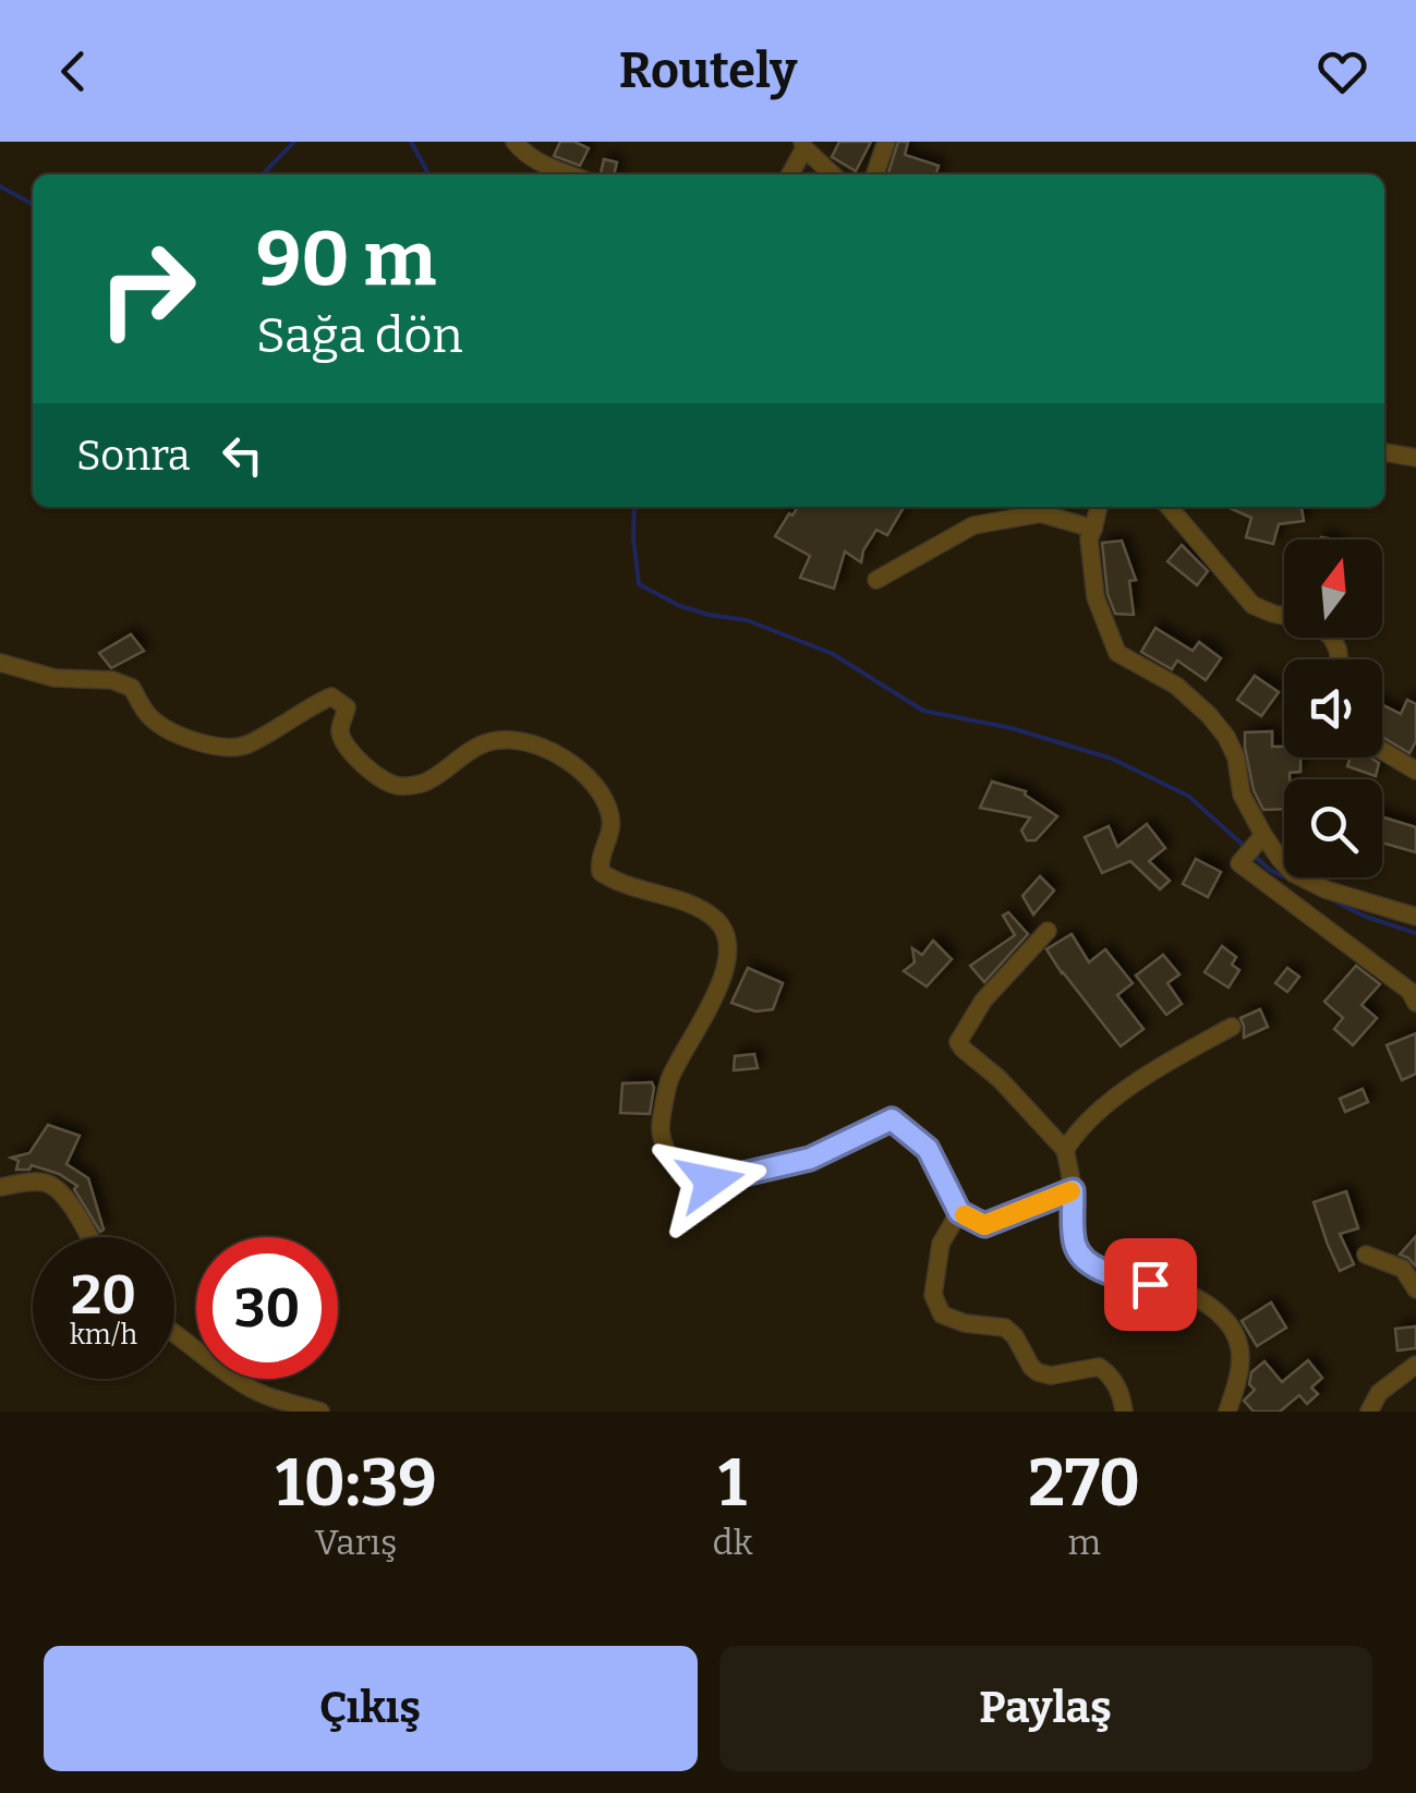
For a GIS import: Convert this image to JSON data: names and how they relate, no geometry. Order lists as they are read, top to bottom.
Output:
{
  "north": "top",
  "page": {
    "header": "Routely",
    "turn": ["90 m", "Sağa dön"],
    "then": "Sonra",
    "speed": "20 km/h",
    "limit": "30",
    "eta": [
      "10:39",
      "Varış",
      "1",
      "dk",
      "270",
      "m"
    ],
    "buttons": ["Çıkış", "Paylaş"]
  }
}
